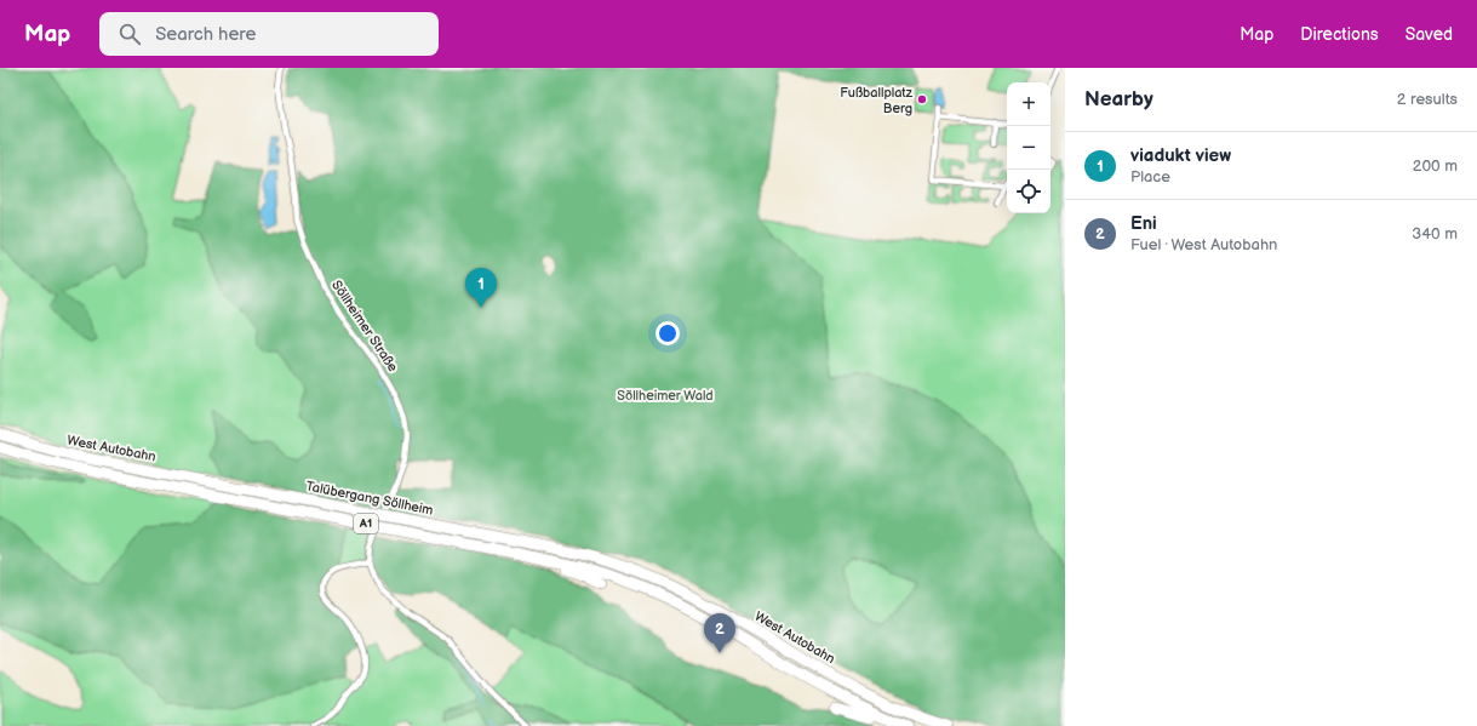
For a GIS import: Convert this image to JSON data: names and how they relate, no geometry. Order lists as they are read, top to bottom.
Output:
{
  "streets": {
    "highway": ["West Autobahn", "Talübergang Söllheim", "A1"],
    "street": ["Söllheimer Straße"]
  },
  "crossings": [
    ["West Autobahn", "Talübergang Söllheim"]
  ],
  "parks": ["Söllheimer Wald"],
  "places": ["Fußballplatz Berg"],
  "page": {
    "header": "Map",
    "search": "Search here",
    "nav": ["Map", "Directions", "Saved"],
    "heading": ["Nearby", "2 results"],
    "map_buttons": ["+", "−"],
    "list": [
      {
        "mark": "1",
        "name": "viadukt view",
        "note": "Place",
        "value": "200 m"
      },
      {
        "mark": "2",
        "name": "Eni",
        "note": "Fuel · West Autobahn",
        "value": "340 m"
      }
    ],
    "pins": ["1", "2"]
  }
}
